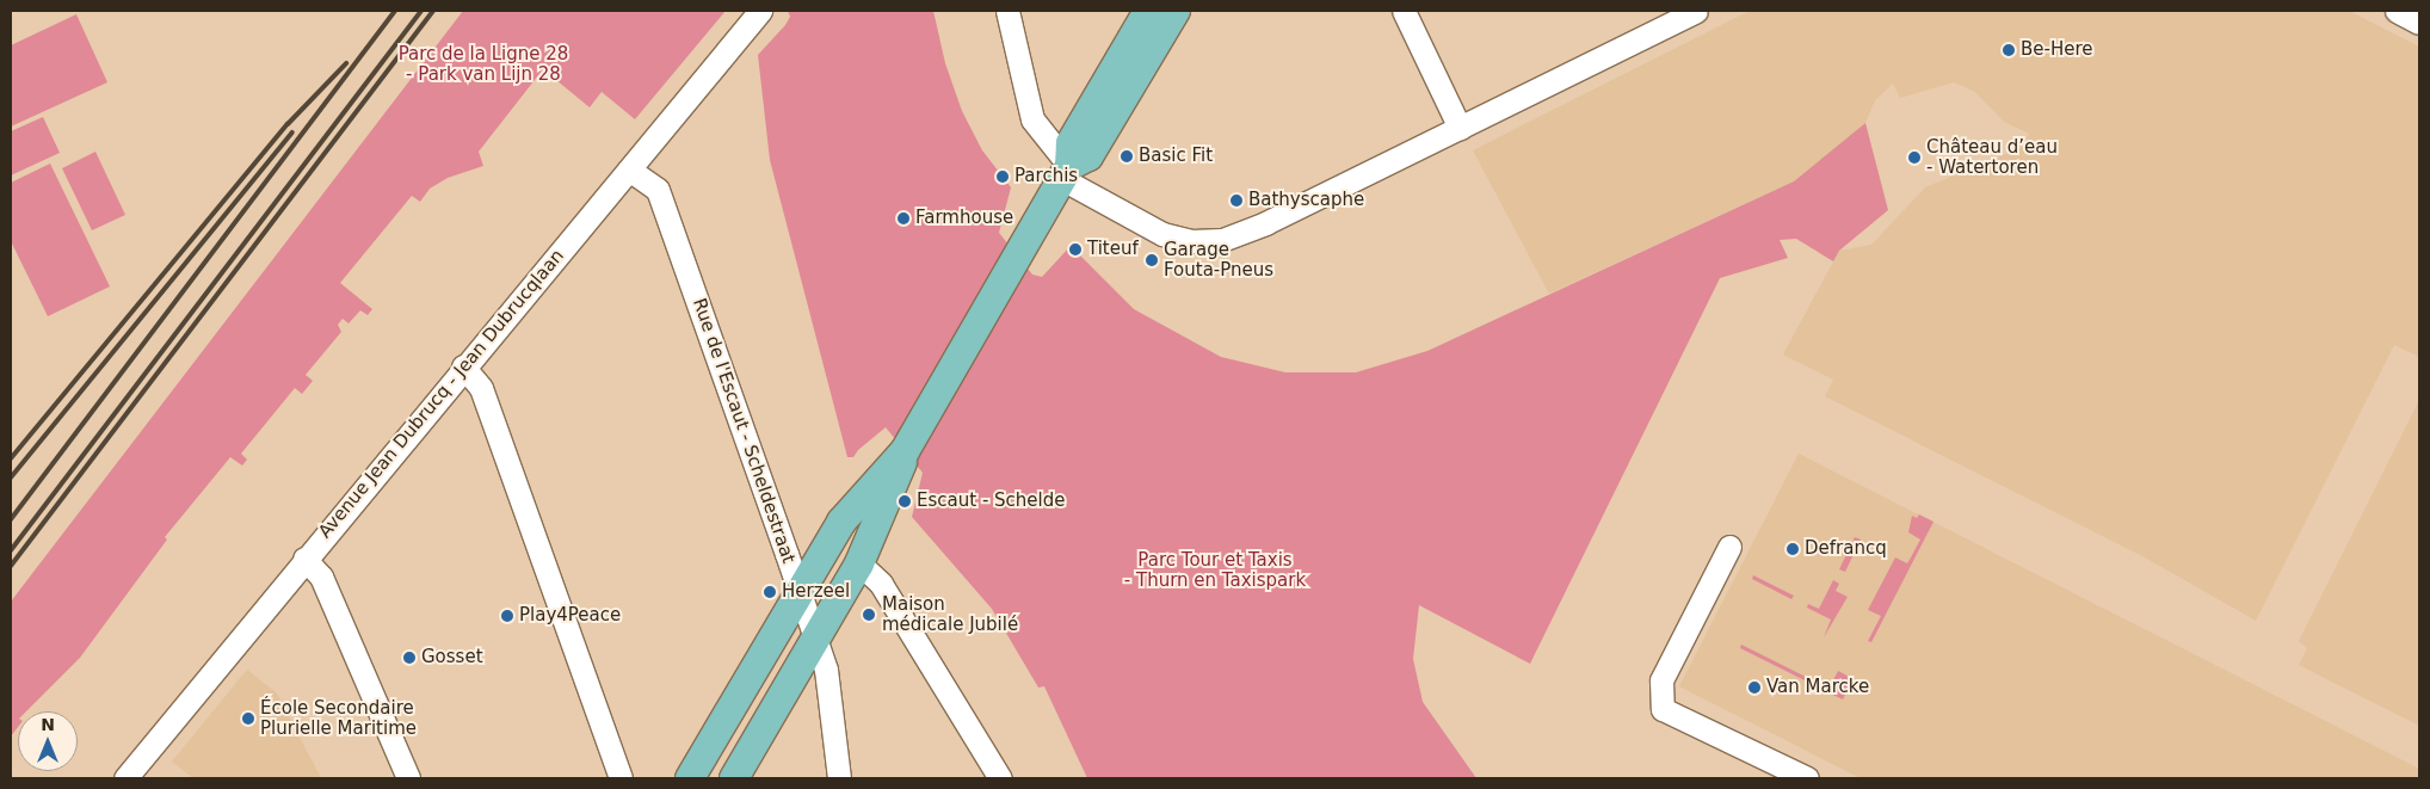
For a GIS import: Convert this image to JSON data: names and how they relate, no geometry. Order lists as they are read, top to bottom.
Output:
{
  "streets": {
    "street": ["Avenue Jean Dubrucq - Jean Dubrucqlaan", "Rue de l'Escaut - Scheldestraat"]
  },
  "crossings": [
    ["Avenue Jean Dubrucq - Jean Dubrucqlaan", "Rue de l'Escaut - Scheldestraat"]
  ],
  "parks": ["Parc de la Ligne 28 - Park van Lijn 28", "Parc Tour et Taxis - Thurn en Taxispark"],
  "places": [
    "Be-Here",
    "Basic Fit",
    "Château d’eau - Watertoren",
    "Parchis",
    "Bathyscaphe",
    "Farmhouse",
    "Titeuf",
    "Garage Fouta-Pneus",
    "Escaut - Schelde",
    "Defrancq",
    "Herzeel",
    "Maison médicale Jubilé",
    "Play4Peace",
    "Gosset",
    "Van Marcke",
    "École Secondaire Plurielle Maritime"
  ],
  "north": "top"
}
